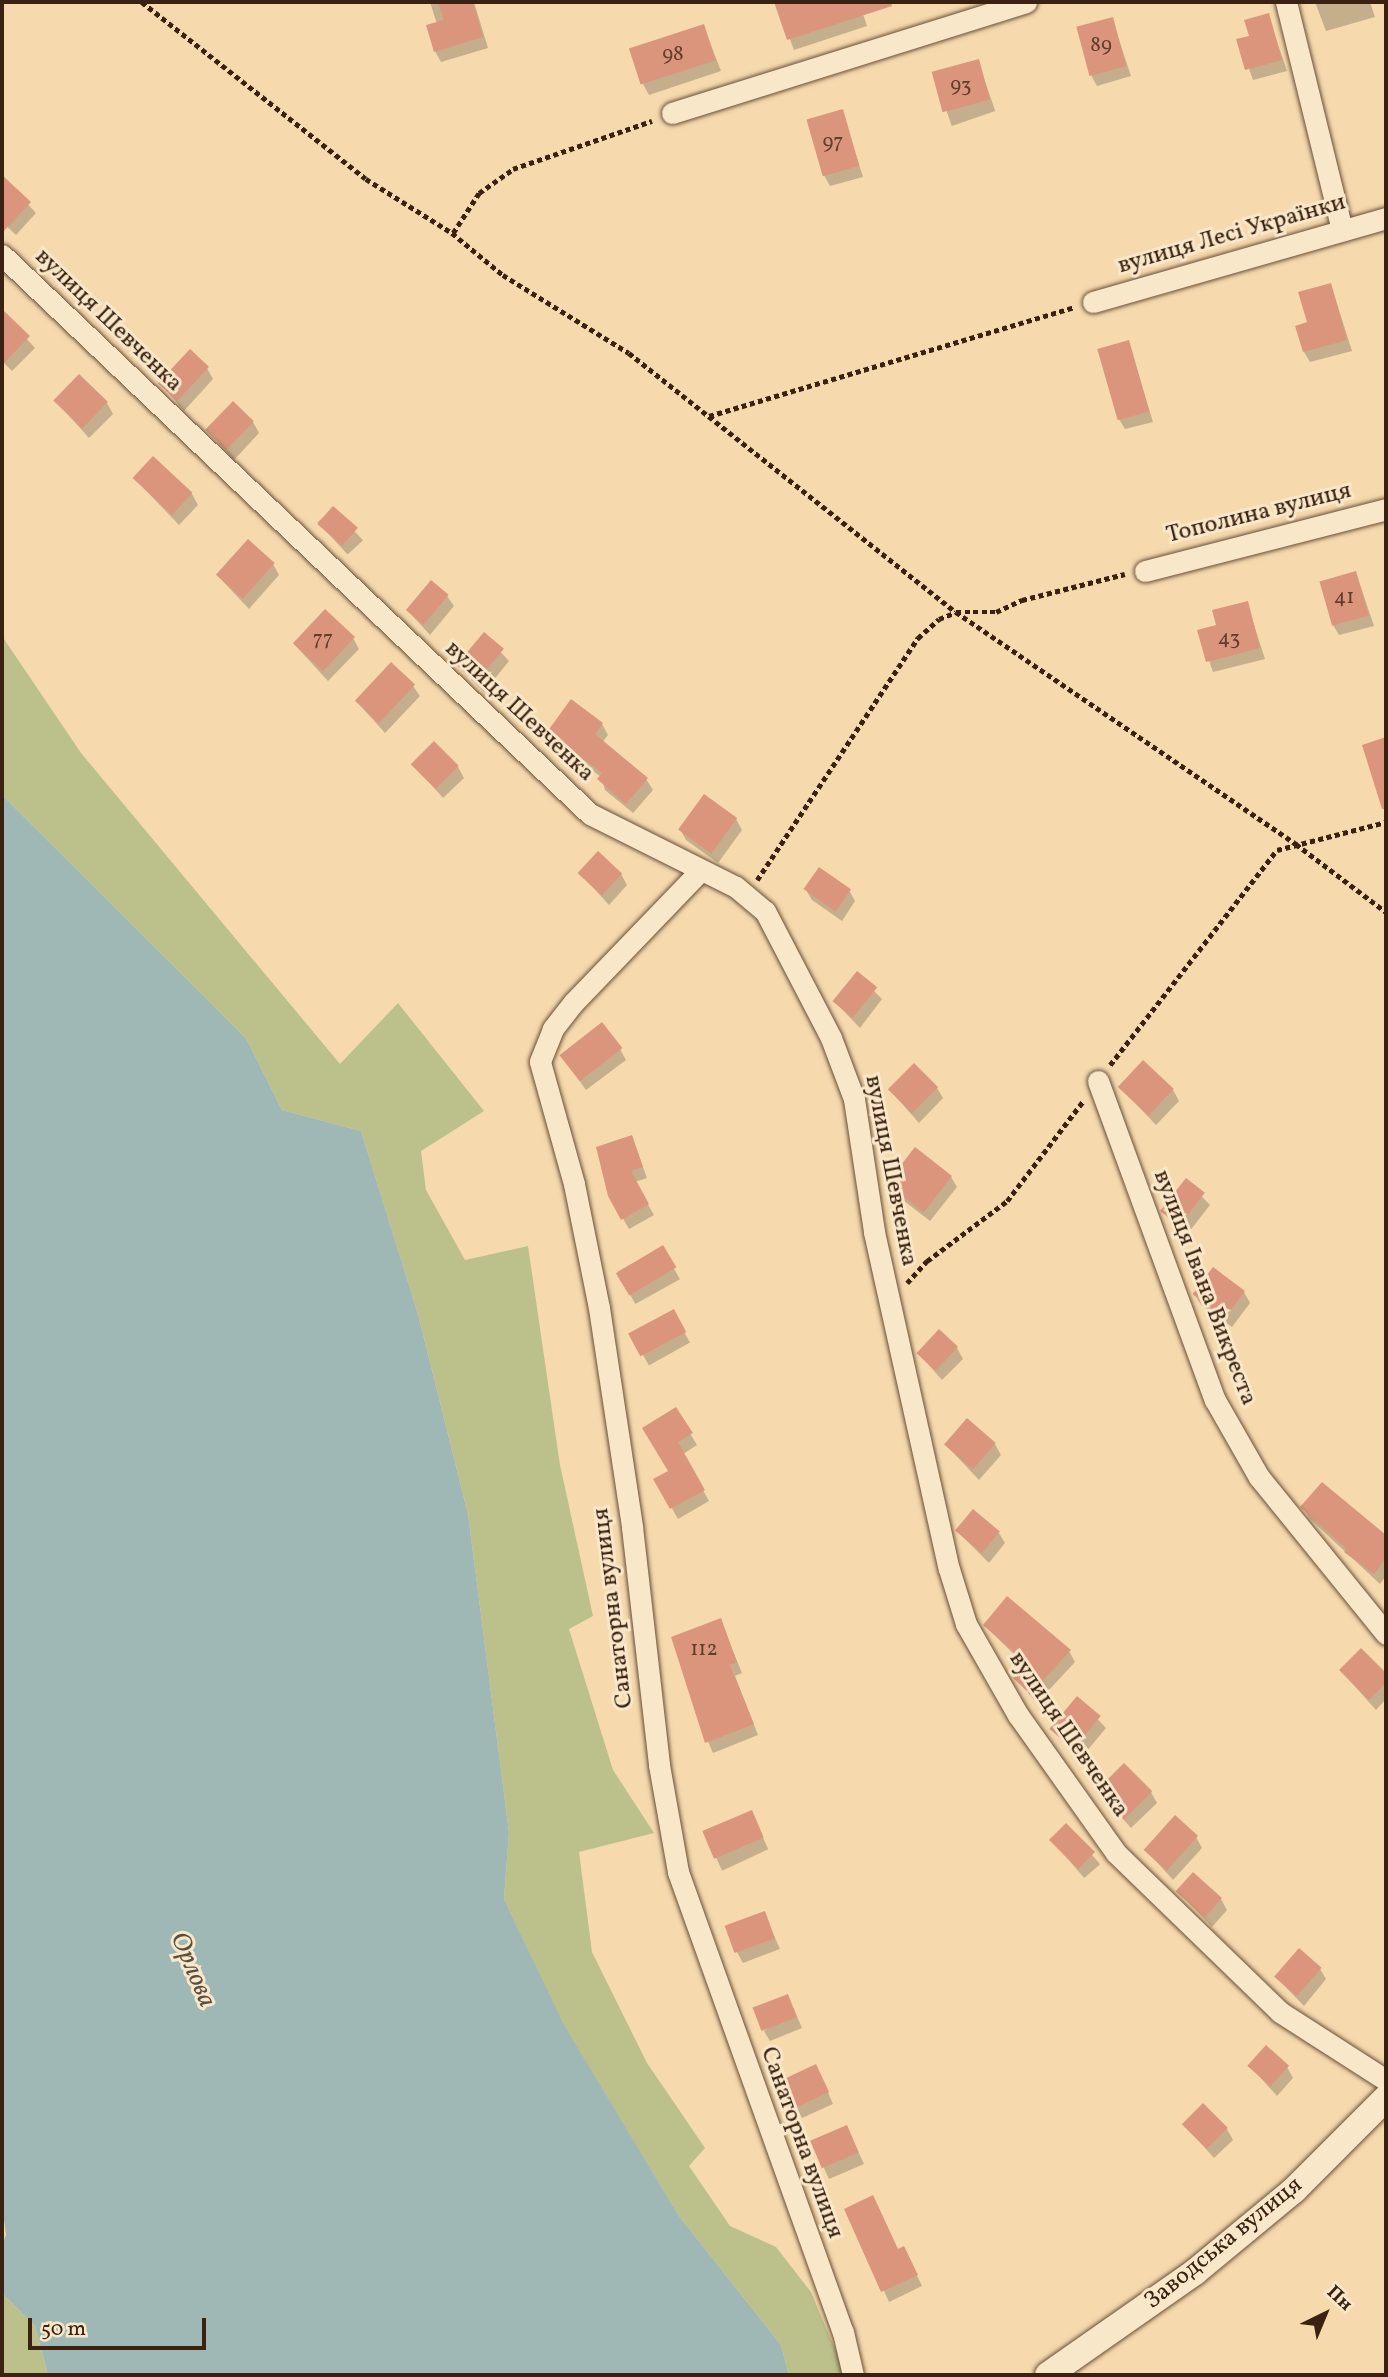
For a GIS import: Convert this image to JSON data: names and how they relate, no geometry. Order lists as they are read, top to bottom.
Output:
{
  "streets": {
    "street": [
      "вулиця Лесі Українки",
      "вулиця Шевченка",
      "Тополина вулиця",
      "вулиця Івана Викреста",
      "Санаторна вулиця",
      "Заводська вулиця"
    ]
  },
  "crossings": [
    ["вулиця Шевченка", "Санаторна вулиця"]
  ],
  "water": ["Орлова"],
  "house_numbers": [
    "89",
    "98",
    "93",
    "97",
    "41",
    "43",
    "77",
    "112"
  ],
  "scale_bar": "50 m",
  "north": "top right"
}
